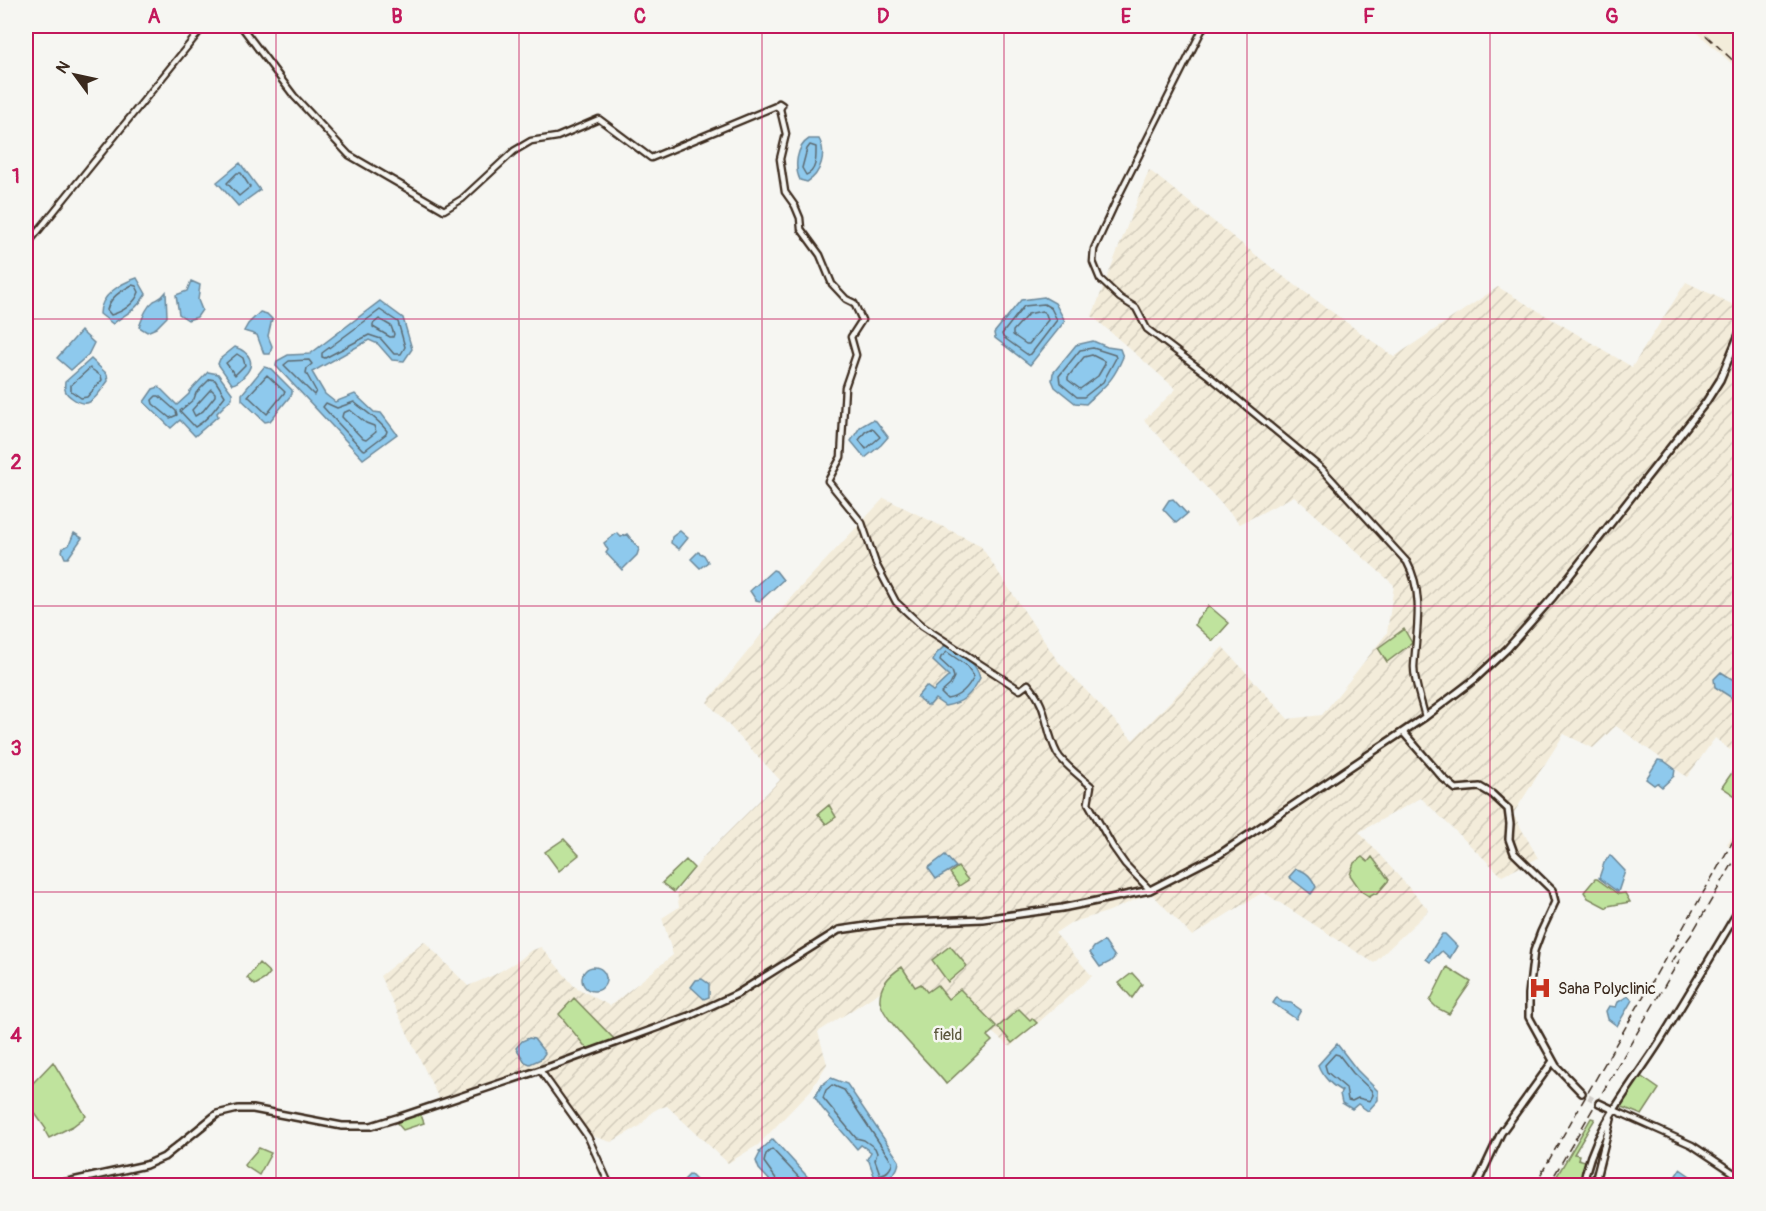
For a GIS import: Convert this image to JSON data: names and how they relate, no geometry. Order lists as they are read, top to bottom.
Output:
{
  "parks": ["field"],
  "places": {
    "hospital": ["Saha Polyclinic"]
  },
  "north": "top left",
  "grid": {
    "columns": [
      "A",
      "B",
      "C",
      "D",
      "E",
      "F",
      "G"
    ],
    "rows": [
      "1",
      "2",
      "3",
      "4"
    ]
  }
}
